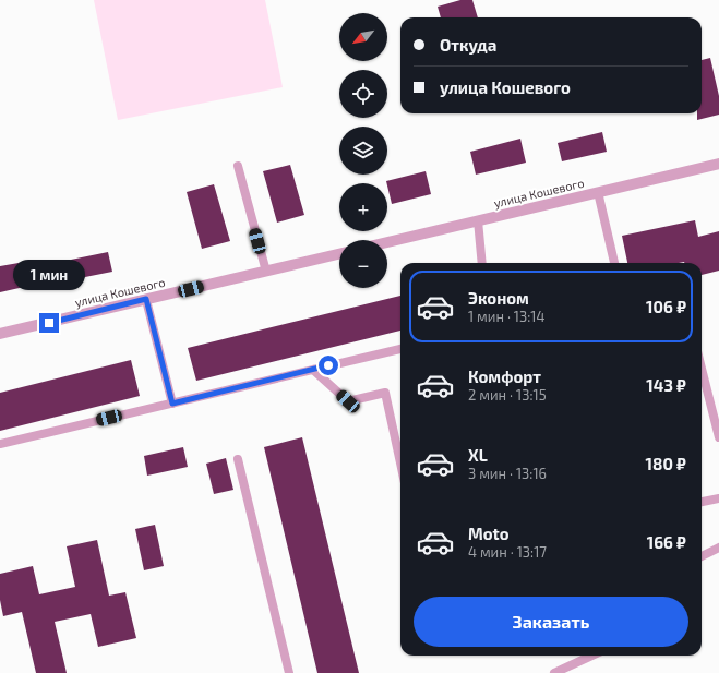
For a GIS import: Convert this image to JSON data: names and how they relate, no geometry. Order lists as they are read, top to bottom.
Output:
{
  "streets": {
    "street": ["улица Кошевого"]
  },
  "north": "bottom left",
  "page": {
    "map_buttons": ["+", "−"],
    "banner": ["Откуда", "улица Кошевого"],
    "bubble": "1 мин",
    "list": [
      {
        "name": "Эконом",
        "note": "1 мин · 13:14",
        "value": "106 ₽"
      },
      {
        "name": "Комфорт",
        "note": "2 мин · 13:15",
        "value": "143 ₽"
      },
      {
        "name": "XL",
        "note": "3 мин · 13:16",
        "value": "180 ₽"
      },
      {
        "name": "Moto",
        "note": "4 мин · 13:17",
        "value": "166 ₽"
      }
    ],
    "buttons": "Заказать"
  }
}
